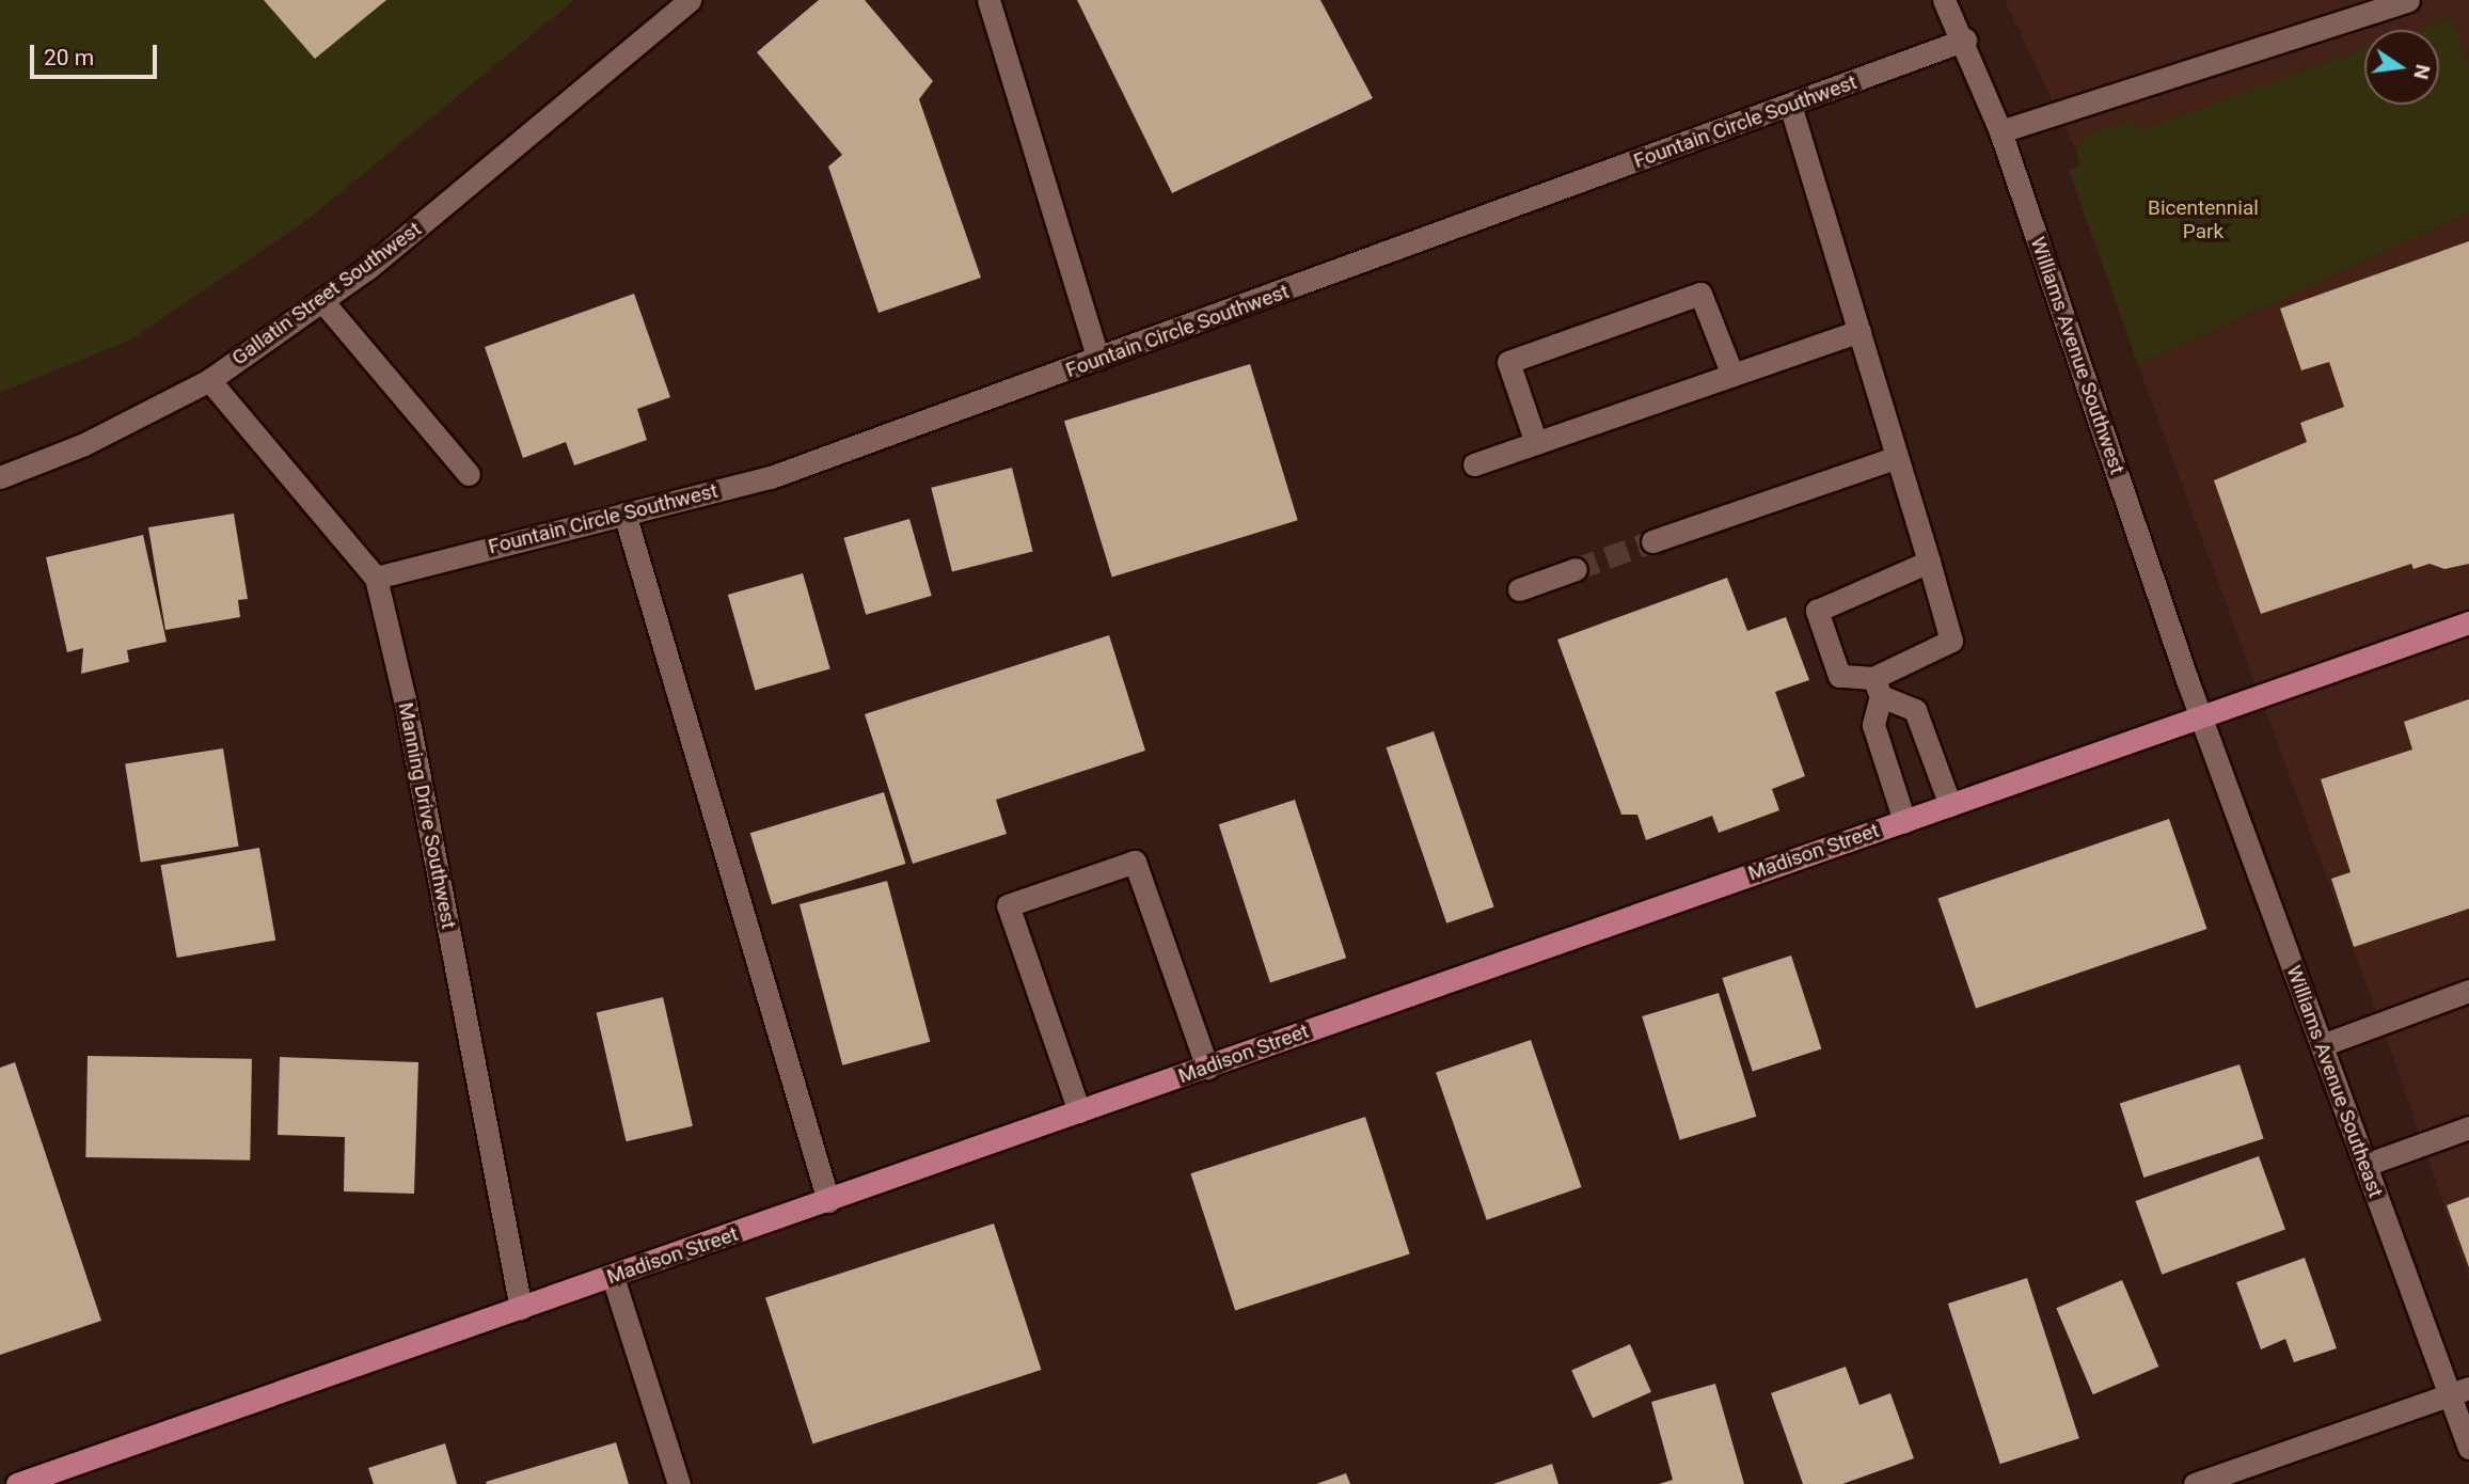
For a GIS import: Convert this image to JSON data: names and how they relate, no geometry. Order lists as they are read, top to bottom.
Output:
{
  "streets": {
    "main road": ["Madison Street"],
    "street": [
      "Fountain Circle Southwest",
      "Gallatin Street Southwest",
      "Williams Avenue Southwest",
      "Manning Drive Southwest",
      "Williams Avenue Southeast"
    ]
  },
  "crossings": [
    ["Fountain Circle Southwest", "Williams Avenue Southwest"],
    ["Fountain Circle Southwest", "Manning Drive Southwest"],
    ["Gallatin Street Southwest", "Manning Drive Southwest"],
    ["Williams Avenue Southwest", "Madison Street"],
    ["Williams Avenue Southwest", "Williams Avenue Southeast"],
    ["Manning Drive Southwest", "Madison Street"],
    ["Madison Street", "Williams Avenue Southeast"]
  ],
  "parks": ["Bicentennial Park"],
  "scale_bar": "20 m",
  "north": "right"
}
